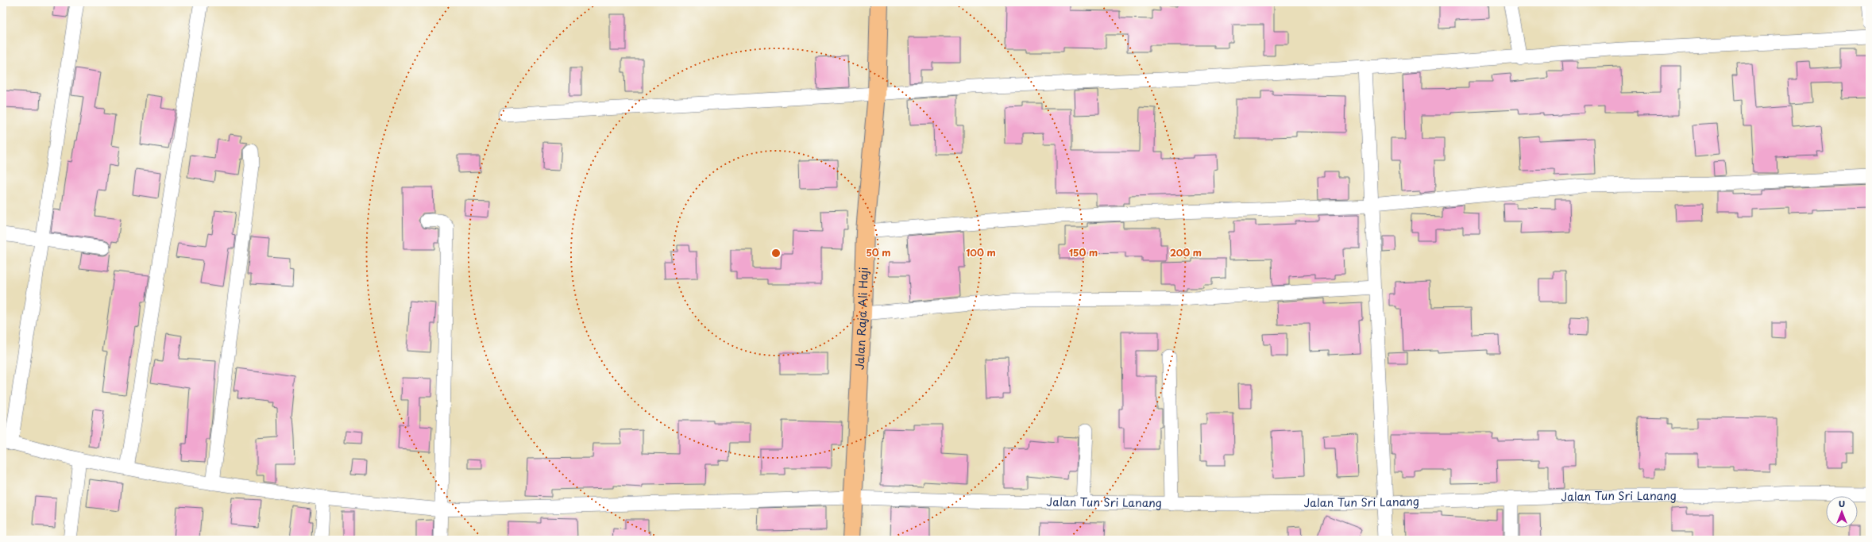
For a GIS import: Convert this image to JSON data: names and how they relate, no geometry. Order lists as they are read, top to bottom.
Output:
{
  "streets": {
    "main road": ["Jalan Raja Ali Haji"],
    "street": ["Jalan Tun Sri Lanang"]
  },
  "crossings": [
    ["Jalan Raja Ali Haji", "Jalan Tun Sri Lanang"]
  ],
  "north": "top",
  "rings": [
    "50 m",
    "100 m",
    "150 m",
    "200 m"
  ]
}
